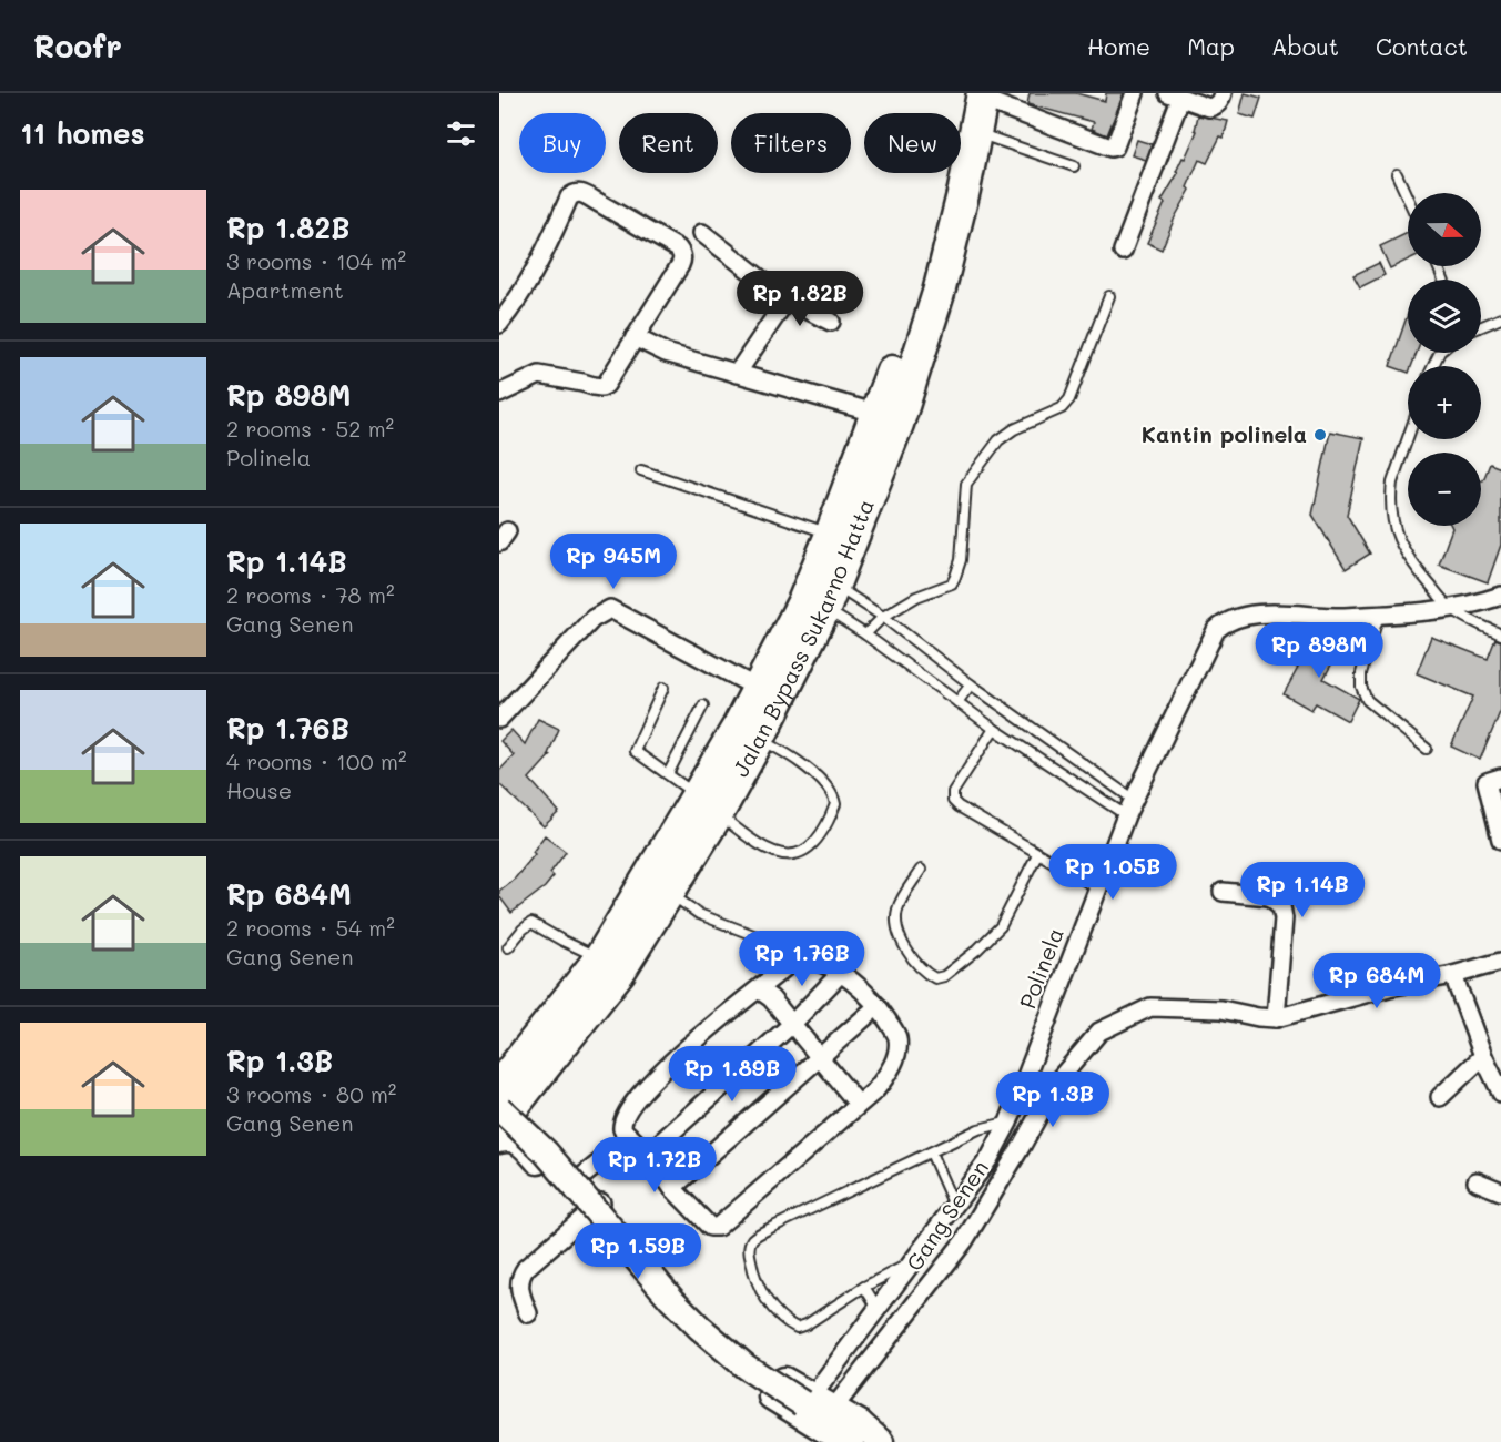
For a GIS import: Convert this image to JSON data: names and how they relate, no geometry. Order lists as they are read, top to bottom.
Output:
{
  "streets": {
    "highway": ["Jalan Bypass Sukarno Hatta"],
    "street": ["Polinela", "Gang Senen"]
  },
  "crossings": [
    ["Polinela", "Gang Senen"]
  ],
  "places": ["Kantin polinela"],
  "north": "right",
  "page": {
    "header": "Roofr",
    "nav": [
      "Home",
      "Map",
      "About",
      "Contact"
    ],
    "heading": "11 homes",
    "chip": [
      "Buy",
      "Rent",
      "Filters",
      "New"
    ],
    "list": [
      {
        "name": "Rp 1.82B",
        "note": "3 rooms · 104 m² · Apartment"
      },
      {
        "name": "Rp 898M",
        "note": "2 rooms · 52 m² · Polinela"
      },
      {
        "name": "Rp 1.14B",
        "note": "2 rooms · 78 m² · Gang Senen"
      },
      {
        "name": "Rp 1.76B",
        "note": "4 rooms · 100 m² · House"
      },
      {
        "name": "Rp 684M",
        "note": "2 rooms · 54 m² · Gang Senen"
      },
      {
        "name": "Rp 1.3B",
        "note": "3 rooms · 80 m² · Gang Senen"
      }
    ],
    "map_buttons": ["+", "−"],
    "price": [
      "Rp 1.82B",
      "Rp 945M",
      "Rp 898M",
      "Rp 1.05B",
      "Rp 1.14B",
      "Rp 1.76B",
      "Rp 684M",
      "Rp 1.89B",
      "Rp 1.3B",
      "Rp 1.72B",
      "Rp 1.59B"
    ]
  }
}
